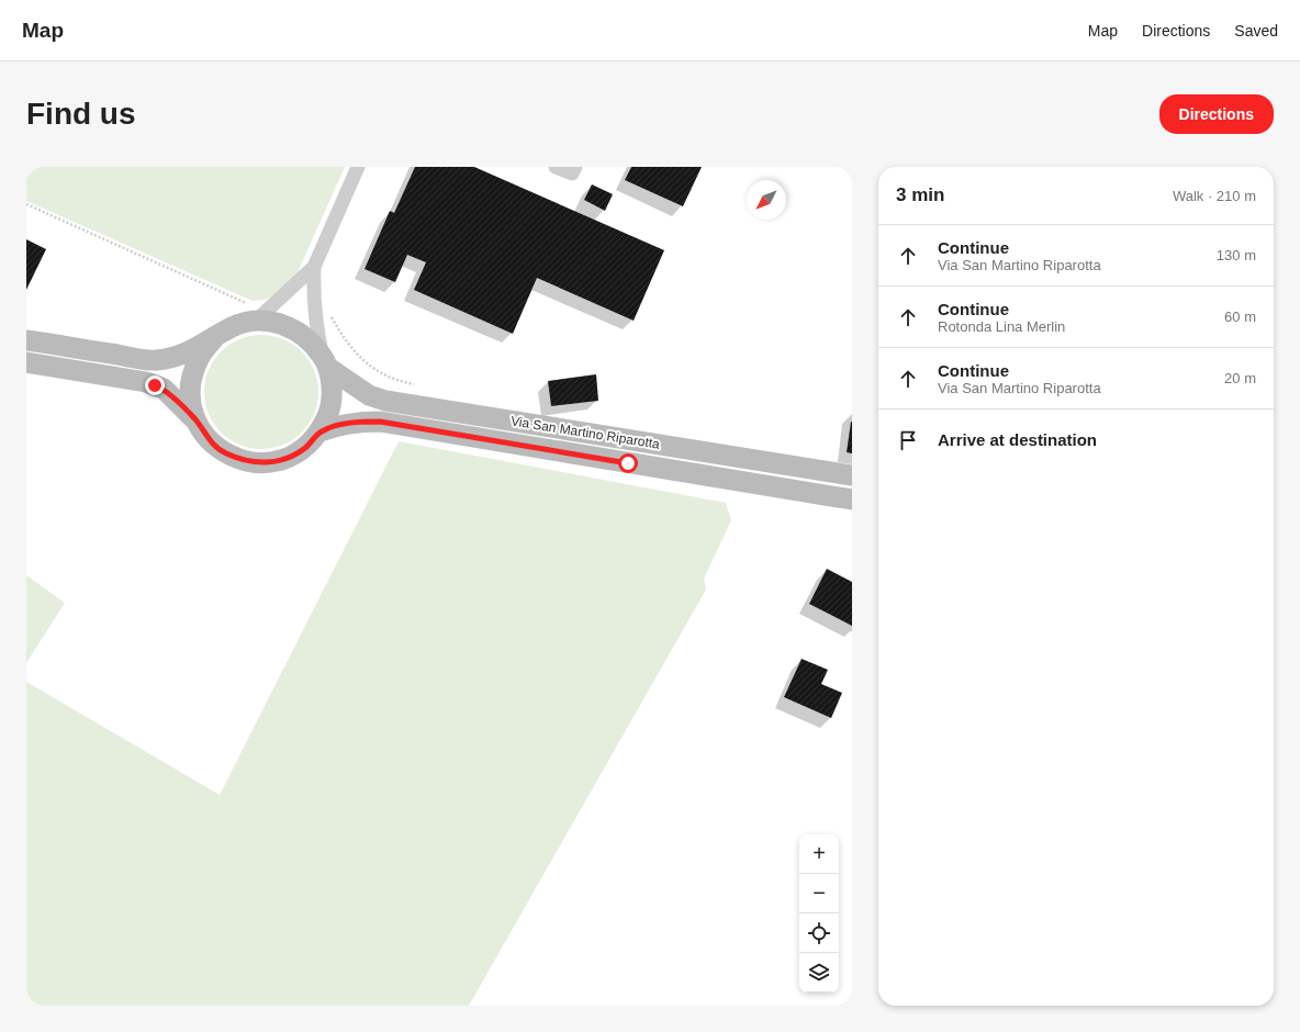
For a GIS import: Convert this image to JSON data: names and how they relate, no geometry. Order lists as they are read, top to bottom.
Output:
{
  "streets": {
    "street": ["Via San Martino Riparotta"]
  },
  "north": "bottom left",
  "page": {
    "header": "Map",
    "nav": ["Map", "Directions", "Saved"],
    "buttons": "Directions",
    "title": "Find us",
    "heading": ["3 min", "Walk · 210 m"],
    "list": [
      ["Continue", "Via San Martino Riparotta", "130 m"],
      ["Continue", "Rotonda Lina Merlin", "60 m"],
      ["Continue", "Via San Martino Riparotta", "20 m"],
      "Arrive at destination"
    ],
    "map_buttons": ["+", "−"]
  }
}
